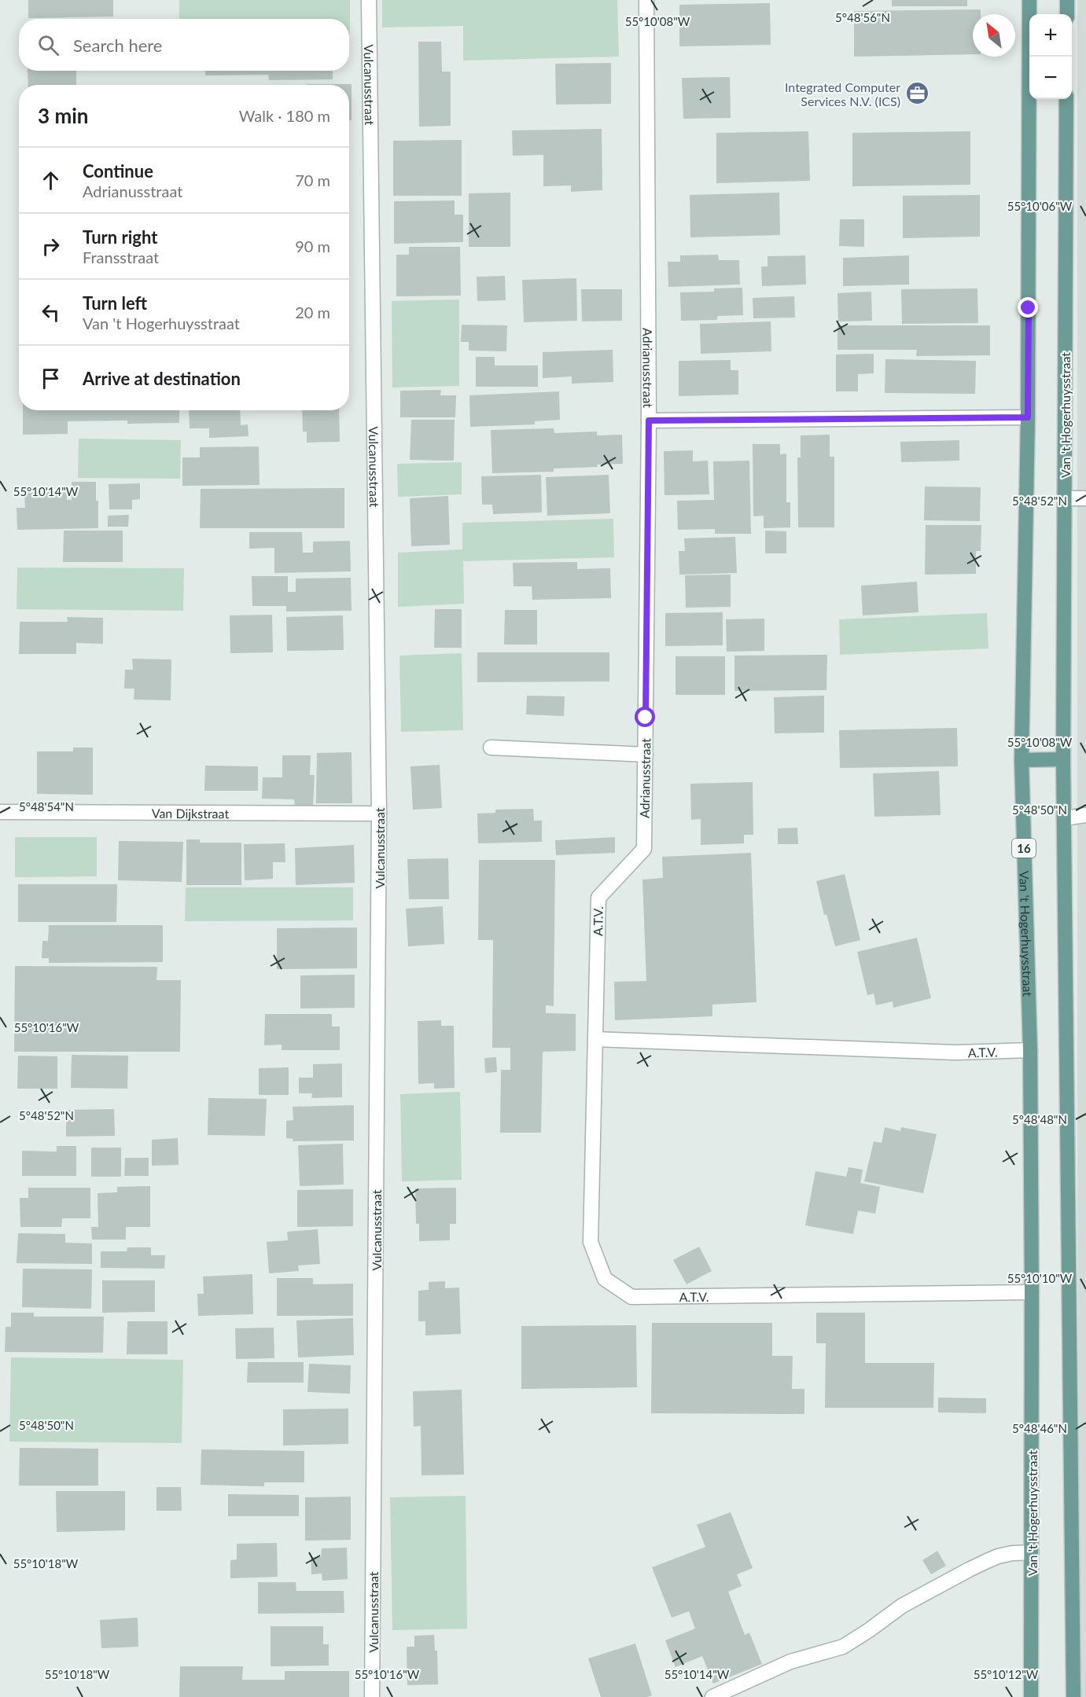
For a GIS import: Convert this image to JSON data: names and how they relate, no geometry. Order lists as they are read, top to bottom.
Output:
{
  "streets": {
    "main road": ["Van 't Hogerhuysstraat", "16"],
    "street": [
      "Vulcanusstraat",
      "Adrianusstraat",
      "Van Dijkstraat",
      "A.T.V."
    ]
  },
  "crossings": [
    ["Vulcanusstraat", "Van Dijkstraat"],
    ["Adrianusstraat", "A.T.V."],
    ["Van 't Hogerhuysstraat", "A.T.V."]
  ],
  "places": {
    "office": ["Integrated Computer Services N.V. (ICS)"]
  },
  "north": "top left",
  "page": {
    "map_buttons": ["+", "−"],
    "search": "Search here",
    "heading": ["3 min", "Walk · 180 m"],
    "list": [
      ["Continue", "Adrianusstraat", "70 m"],
      ["Turn right", "Fransstraat", "90 m"],
      ["Turn left", "Van 't Hogerhuysstraat", "20 m"],
      "Arrive at destination"
    ]
  },
  "coordinates": [
    "5°48'56\"N",
    "55°10'08\"W",
    "55°10'06\"W",
    "55°10'14\"W",
    "5°48'52\"N",
    "5°48'54\"N",
    "5°48'50\"N",
    "55°10'16\"W",
    "5°48'48\"N",
    "55°10'10\"W",
    "5°48'46\"N",
    "55°10'18\"W",
    "55°10'12\"W"
  ]
}
